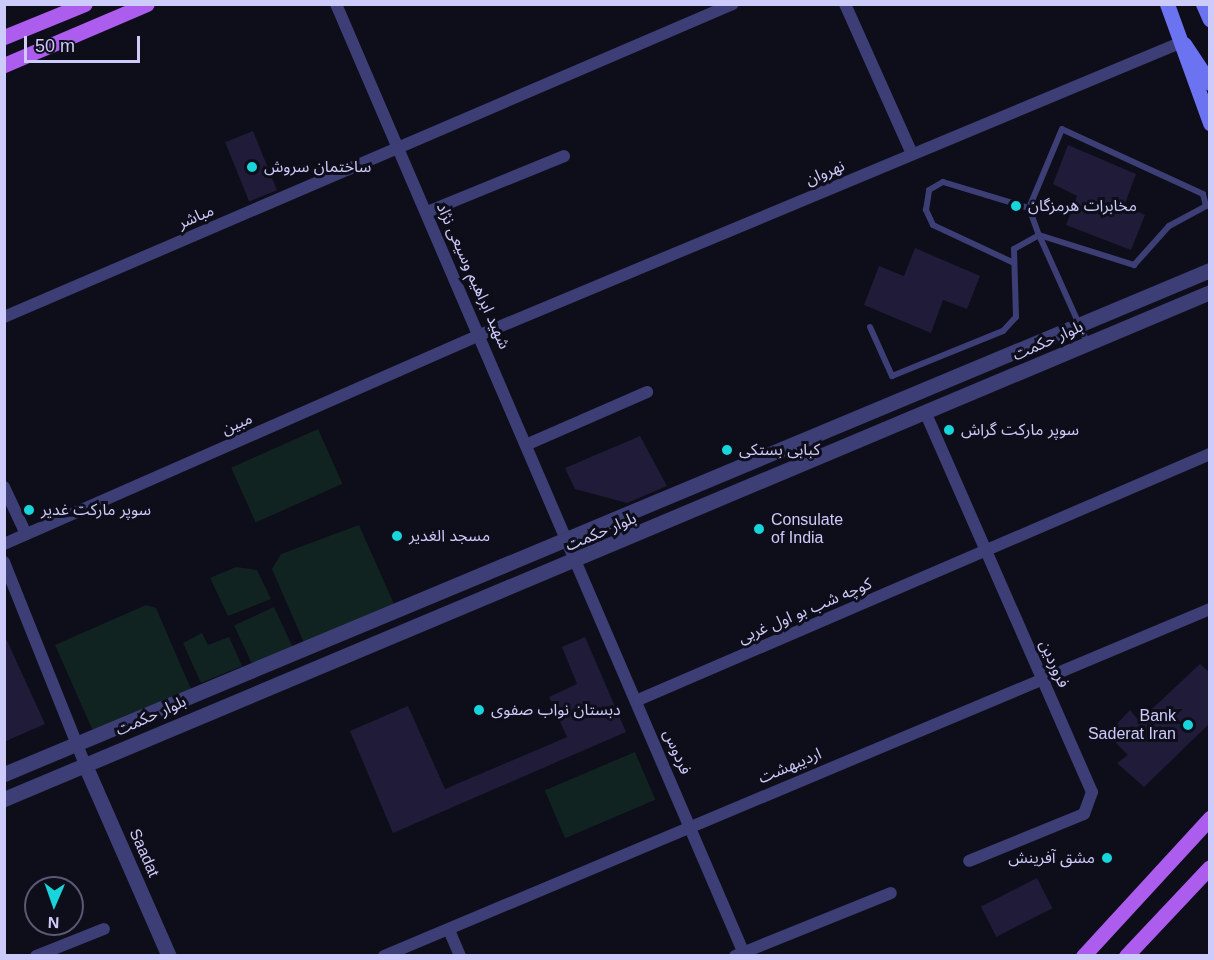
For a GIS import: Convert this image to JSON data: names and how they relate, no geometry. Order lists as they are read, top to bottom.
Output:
{
  "streets": {
    "street": [
      "نهروان",
      "مباشر",
      "شهید ابراهیم وسیعی نژاد",
      "بلوار حکمت",
      "مبین",
      "کوچه شب بو اول غربی",
      "فروردین",
      "فردوس",
      "اردیبهشت",
      "Saadat"
    ]
  },
  "crossings": [
    ["نهروان", "شهید ابراهیم وسیعی نژاد"],
    ["نهروان", "مبین"],
    ["مباشر", "شهید ابراهیم وسیعی نژاد"],
    ["شهید ابراهیم وسیعی نژاد", "بلوار حکمت"],
    ["شهید ابراهیم وسیعی نژاد", "مبین"],
    ["شهید ابراهیم وسیعی نژاد", "فردوس"],
    ["بلوار حکمت", "فروردین"],
    ["بلوار حکمت", "فردوس"],
    ["بلوار حکمت", "Saadat"],
    ["کوچه شب بو اول غربی", "فروردین"],
    ["کوچه شب بو اول غربی", "فردوس"],
    ["فروردین", "اردیبهشت"],
    ["فردوس", "اردیبهشت"]
  ],
  "places": [
    "ساختمان سروش",
    "مخابرات هرمزگان",
    "سوپر مارکت گراش",
    "کبابی بستکی",
    "سوپر مارکت غدیر",
    "Consulate of India",
    "مسجد الغدیر",
    "دبستان نواب صفوی",
    "Bank Saderat Iran",
    "مشق آفرینش"
  ],
  "scale_bar": "50 m",
  "north": "bottom"
}
